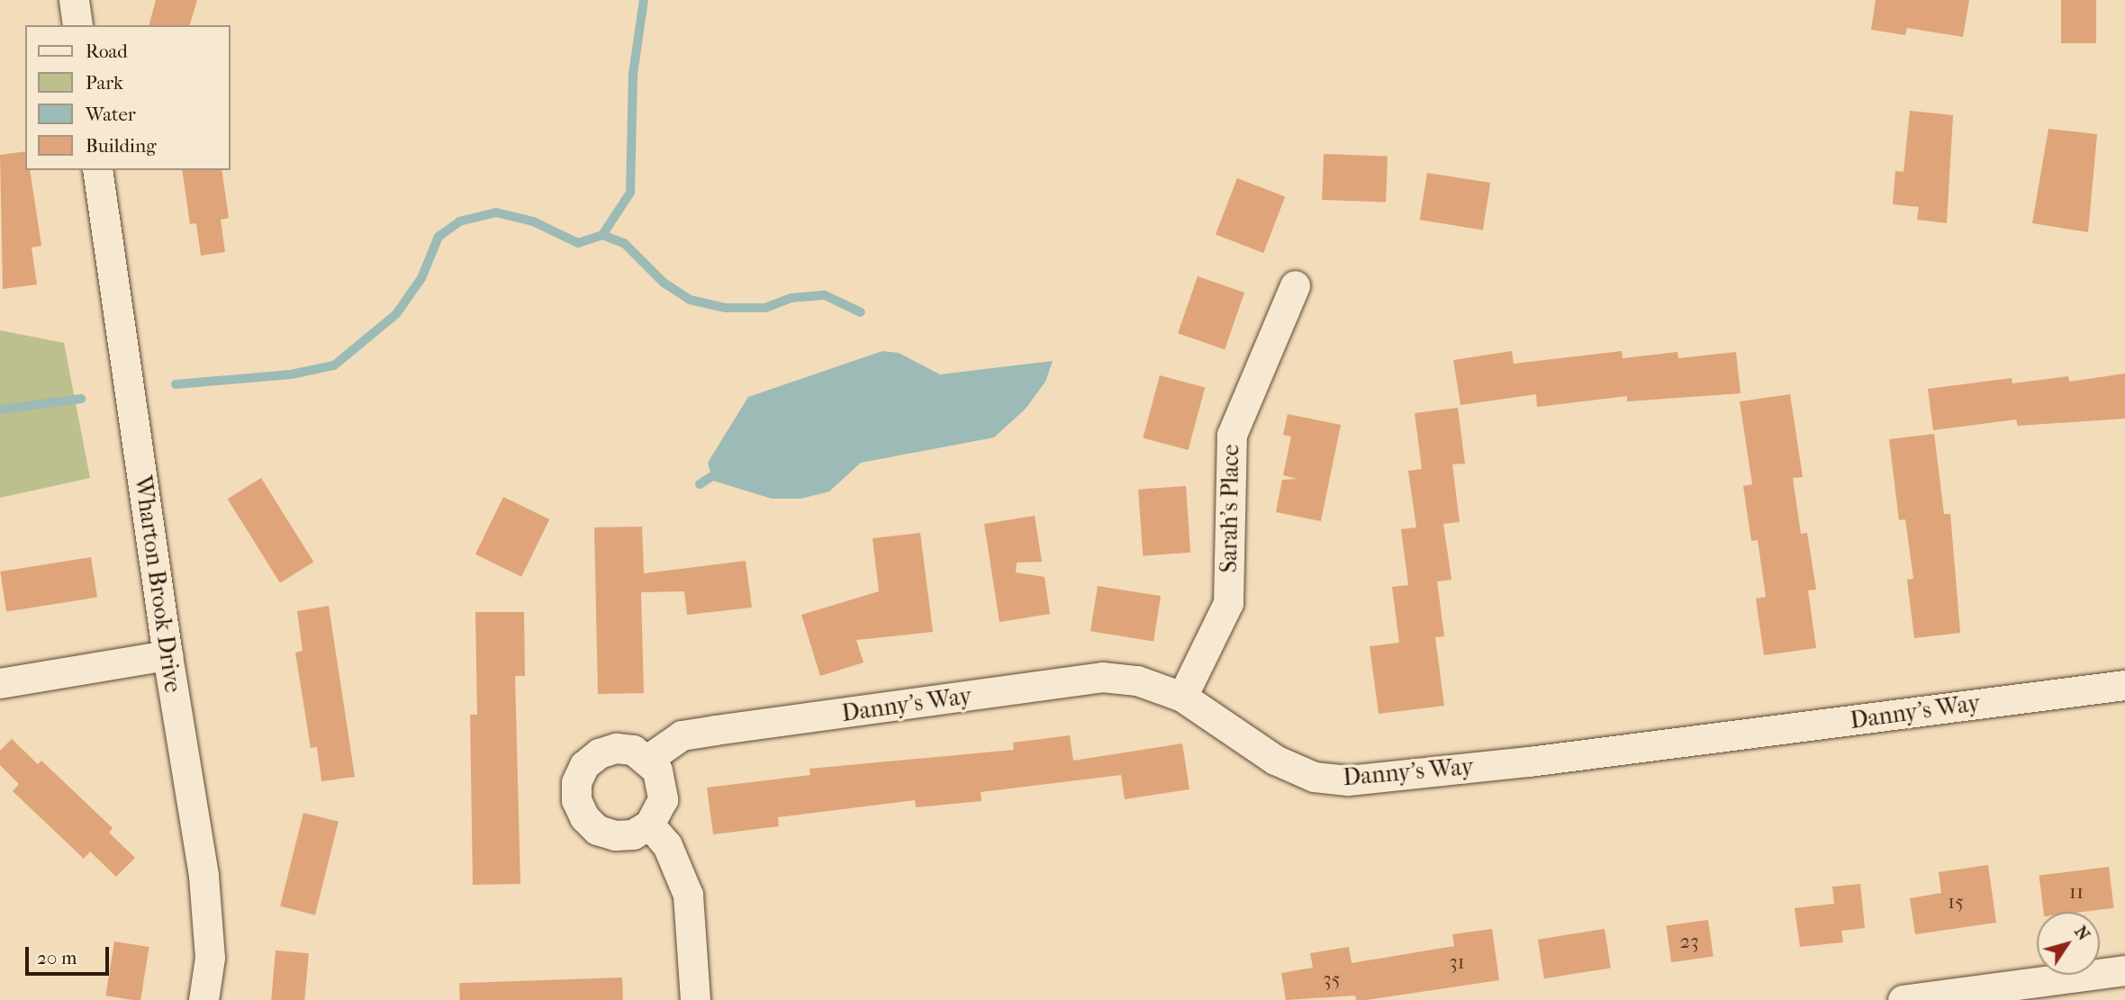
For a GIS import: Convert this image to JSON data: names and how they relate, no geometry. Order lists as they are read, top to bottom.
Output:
{
  "streets": {
    "street": ["Sarah's Place", "Wharton Brook Drive", "Danny's Way"]
  },
  "crossings": [
    ["Sarah's Place", "Danny's Way"]
  ],
  "house_numbers": [
    "11",
    "15",
    "23",
    "31",
    "35"
  ],
  "legend": [
    "Road",
    "Park",
    "Water",
    "Building"
  ],
  "scale_bar": "20 m",
  "north": "top right"
}
